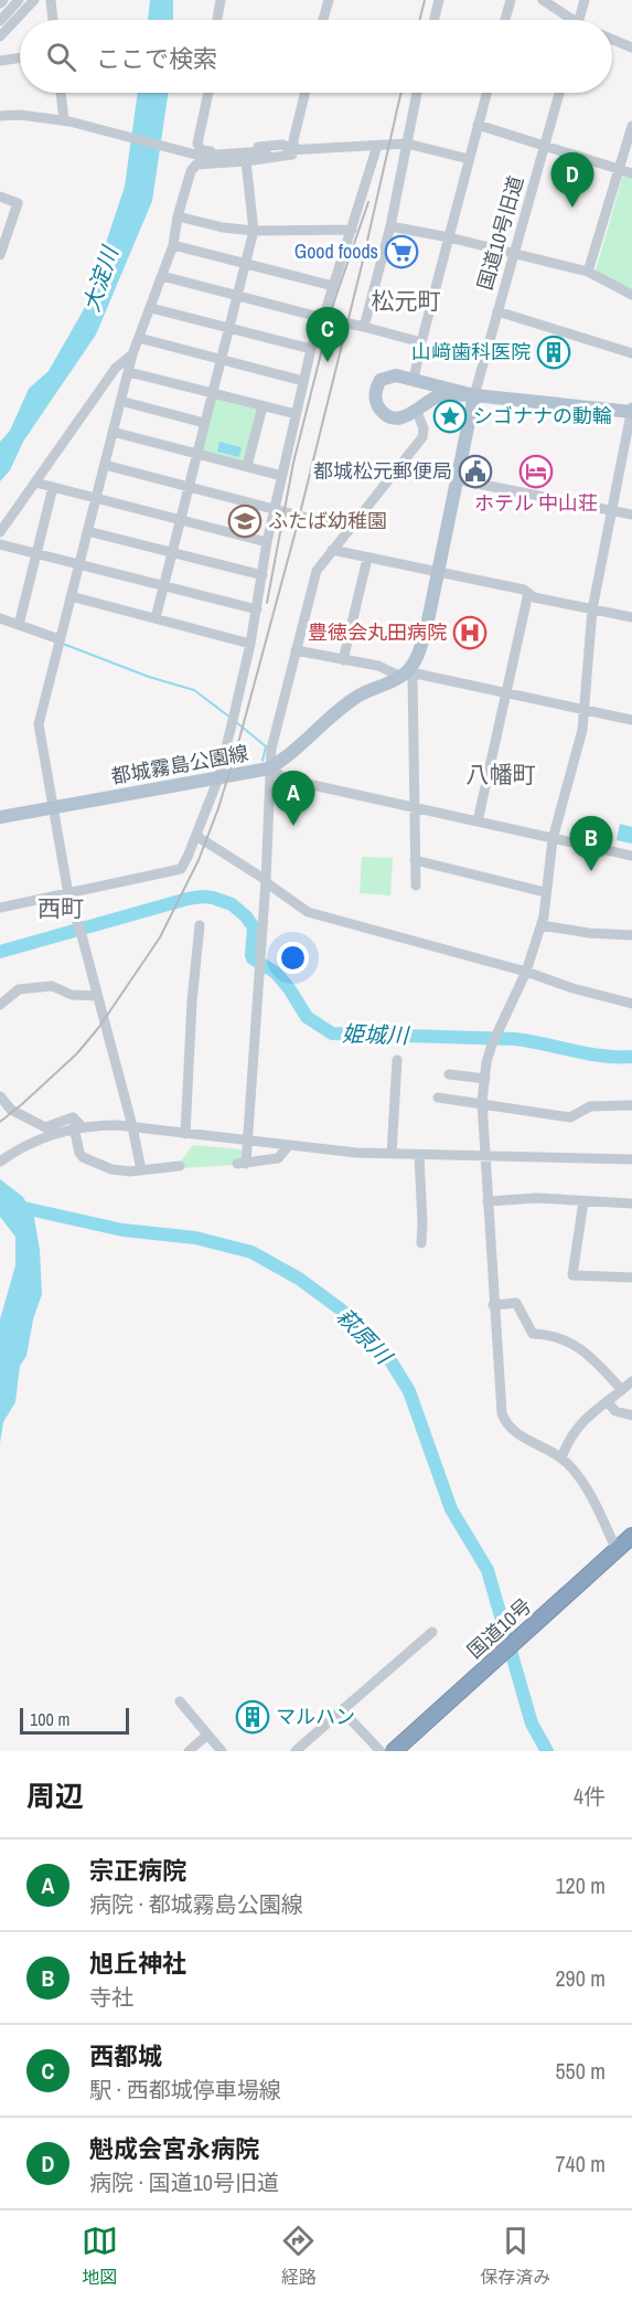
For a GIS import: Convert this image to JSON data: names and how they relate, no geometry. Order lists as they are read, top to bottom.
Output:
{
  "streets": {
    "highway": ["国道10号"],
    "main road": ["都城霧島公園線"],
    "street": ["国道10号旧道"]
  },
  "districts": ["松元町", "八幡町", "西町"],
  "water": ["大淀川", "姫城川", "萩原川"],
  "places": {
    "supermarket": ["Good foods"],
    "building": ["山﨑歯科医院", "マルハン"],
    "place": ["シゴナナの動輪"],
    "public building": ["都城松元郵便局"],
    "hotel": ["ホテル 中山荘"],
    "school or university": ["ふたば幼稚園"],
    "hospital": ["豊徳会丸田病院"]
  },
  "scale_bar": "100 m",
  "page": {
    "search": "ここで検索",
    "pins": [
      "D",
      "C",
      "A",
      "B"
    ],
    "scale": "100 m",
    "heading": ["周辺", "4件"],
    "list": [
      {
        "mark": "A",
        "name": "宗正病院",
        "note": "病院 · 都城霧島公園線",
        "value": "120 m"
      },
      {
        "mark": "B",
        "name": "旭丘神社",
        "note": "寺社",
        "value": "290 m"
      },
      {
        "mark": "C",
        "name": "西都城",
        "note": "駅 · 西都城停車場線",
        "value": "550 m"
      },
      {
        "mark": "D",
        "name": "魁成会宮永病院",
        "note": "病院 · 国道10号旧道",
        "value": "740 m"
      }
    ],
    "nav": ["地図", "経路", "保存済み"]
  }
}
